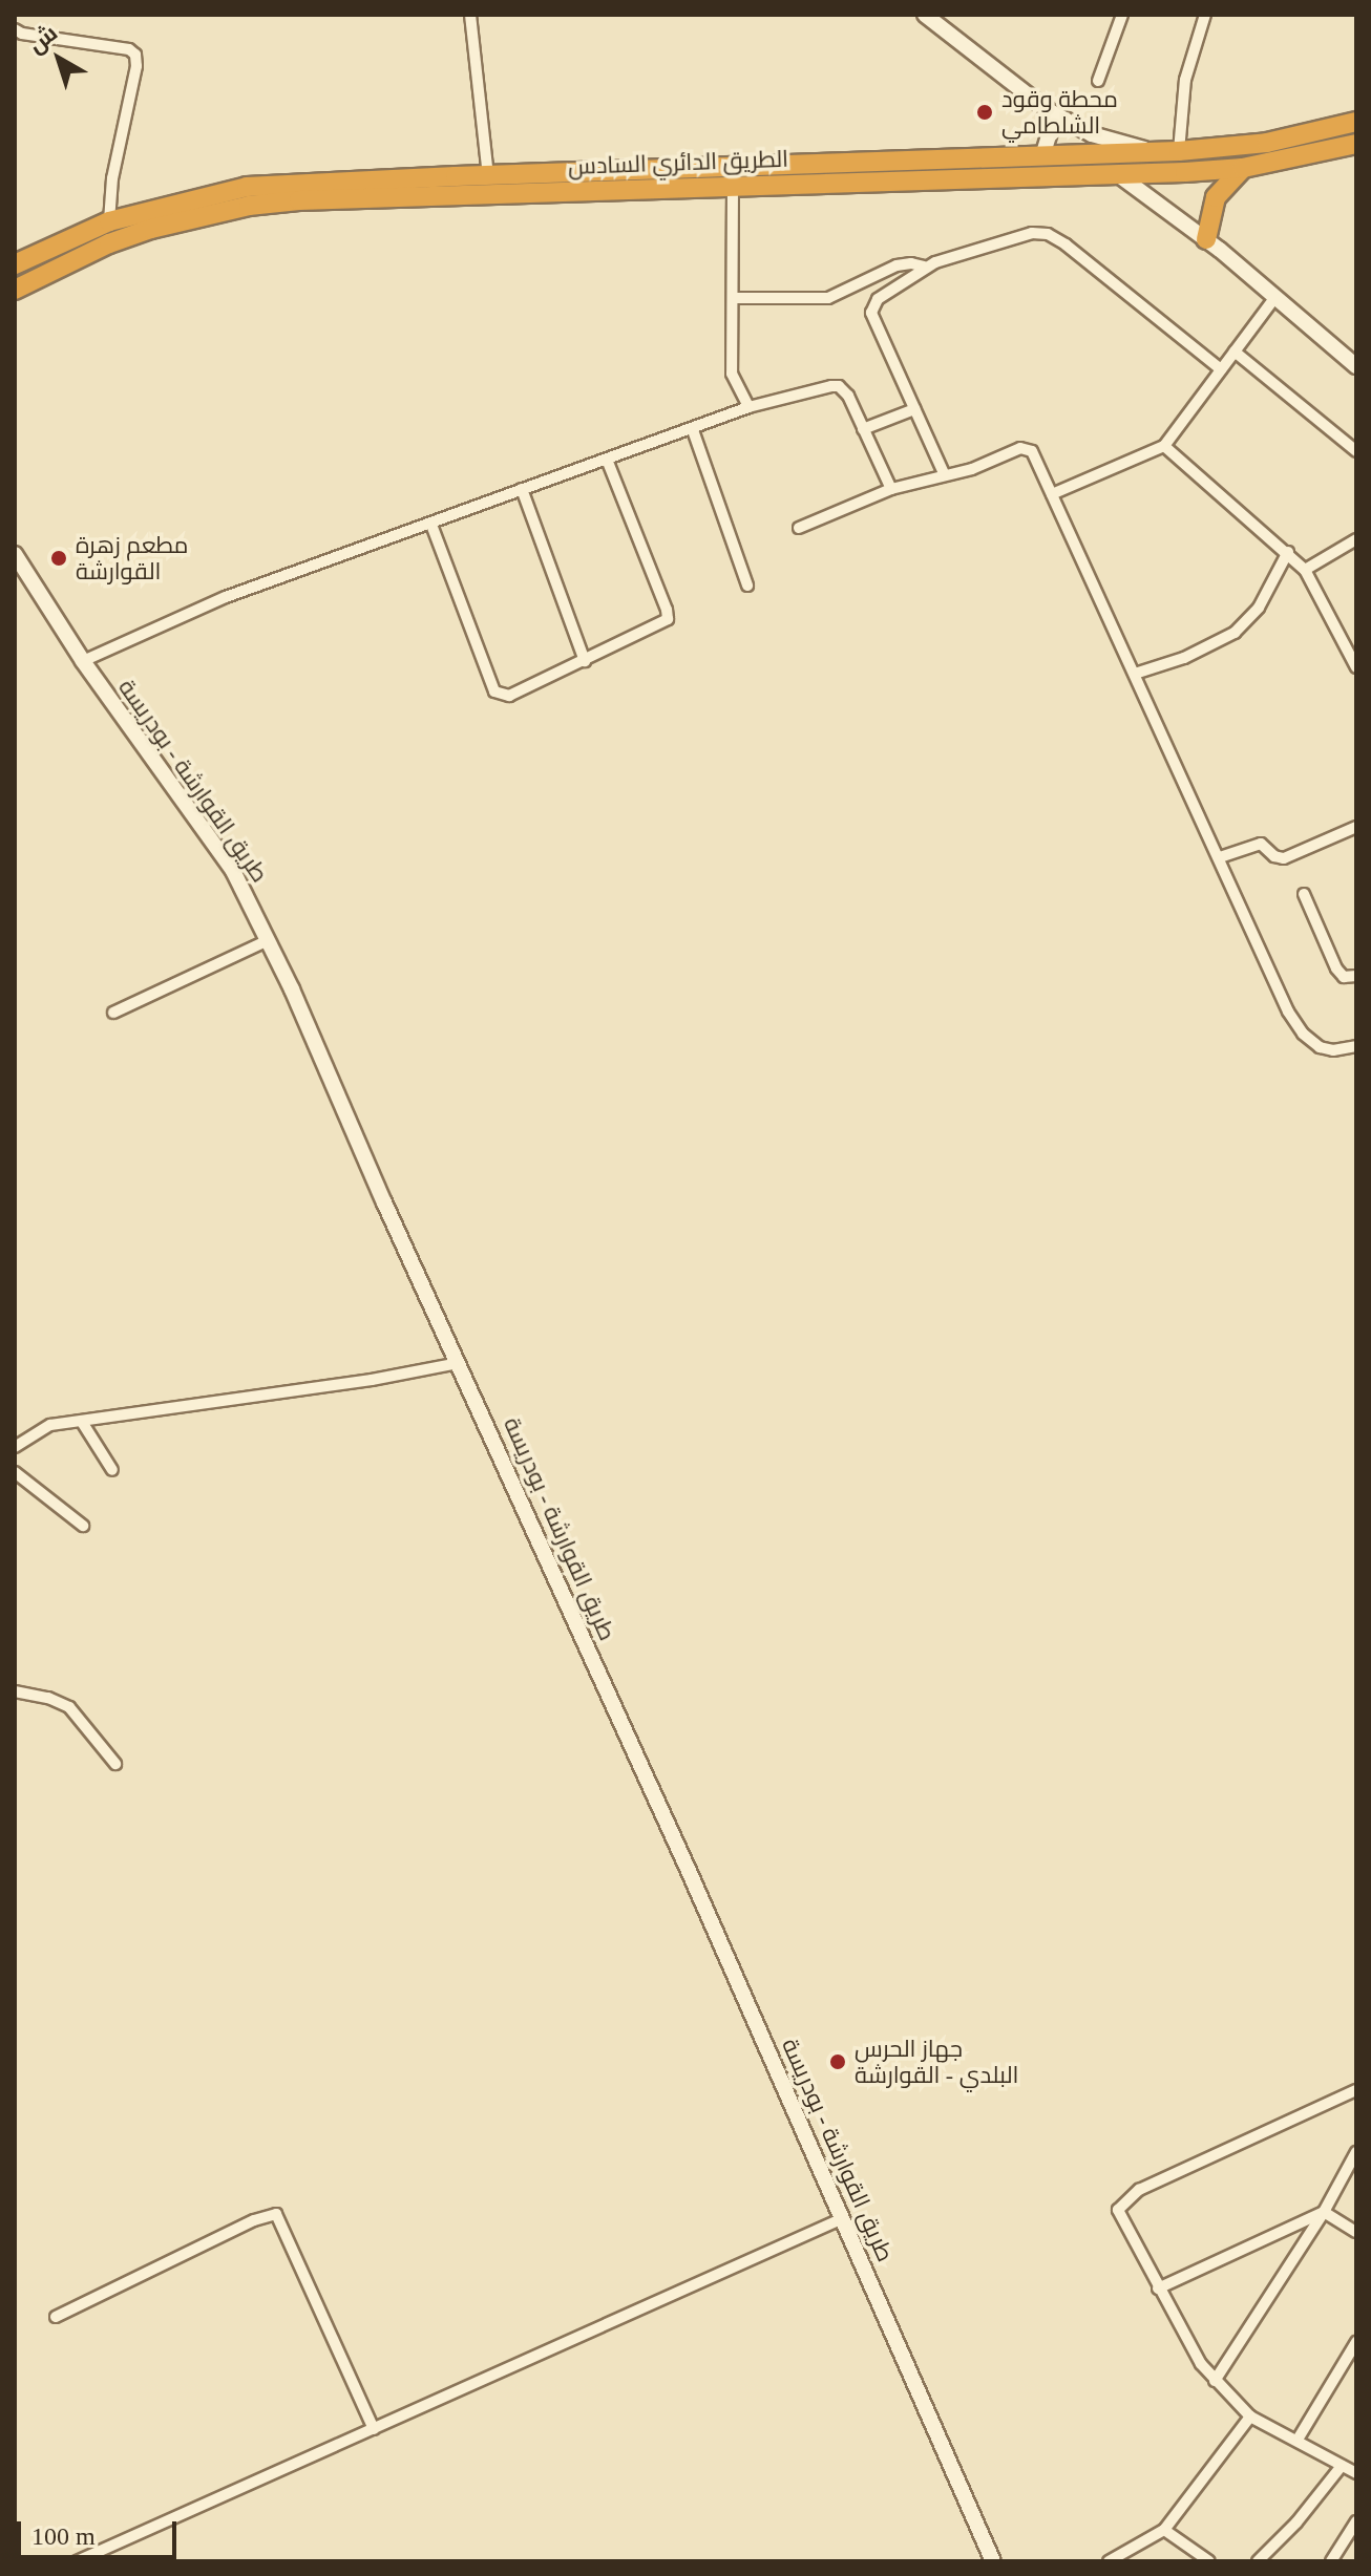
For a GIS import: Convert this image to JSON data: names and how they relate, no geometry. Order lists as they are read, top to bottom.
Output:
{
  "streets": {
    "highway": ["الطريق الدائري السادس"],
    "main road": ["طريق القوارشة - بودريسة"]
  },
  "places": ["محطة وقود الشلطامي", "مطعم زهرة القوارشة", "جهاز الحرس البلدي - القوارشة"],
  "scale_bar": "100 m",
  "north": "top left"
}
